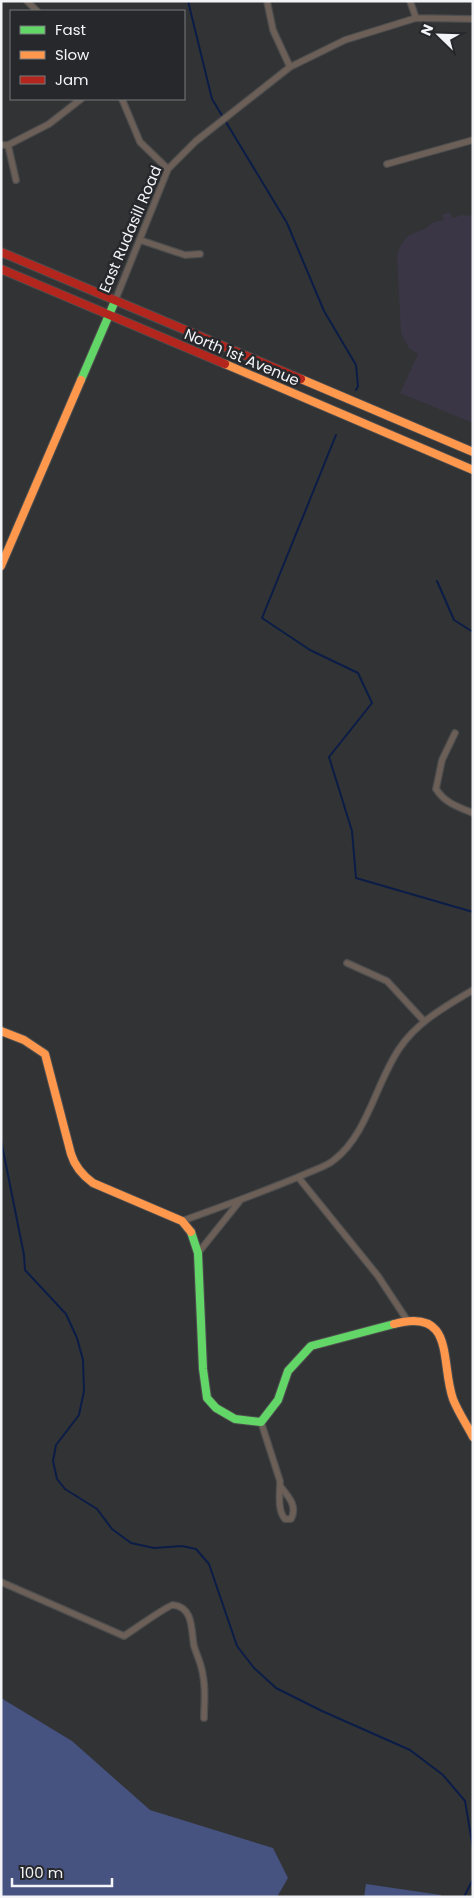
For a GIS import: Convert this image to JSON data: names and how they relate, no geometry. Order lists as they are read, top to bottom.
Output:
{
  "streets": {
    "street": ["East Rudasill Road", "North 1st Avenue"]
  },
  "crossings": [
    ["East Rudasill Road", "North 1st Avenue"]
  ],
  "legend": ["Fast", "Slow", "Jam"],
  "scale_bar": "100 m",
  "north": "top left"
}
